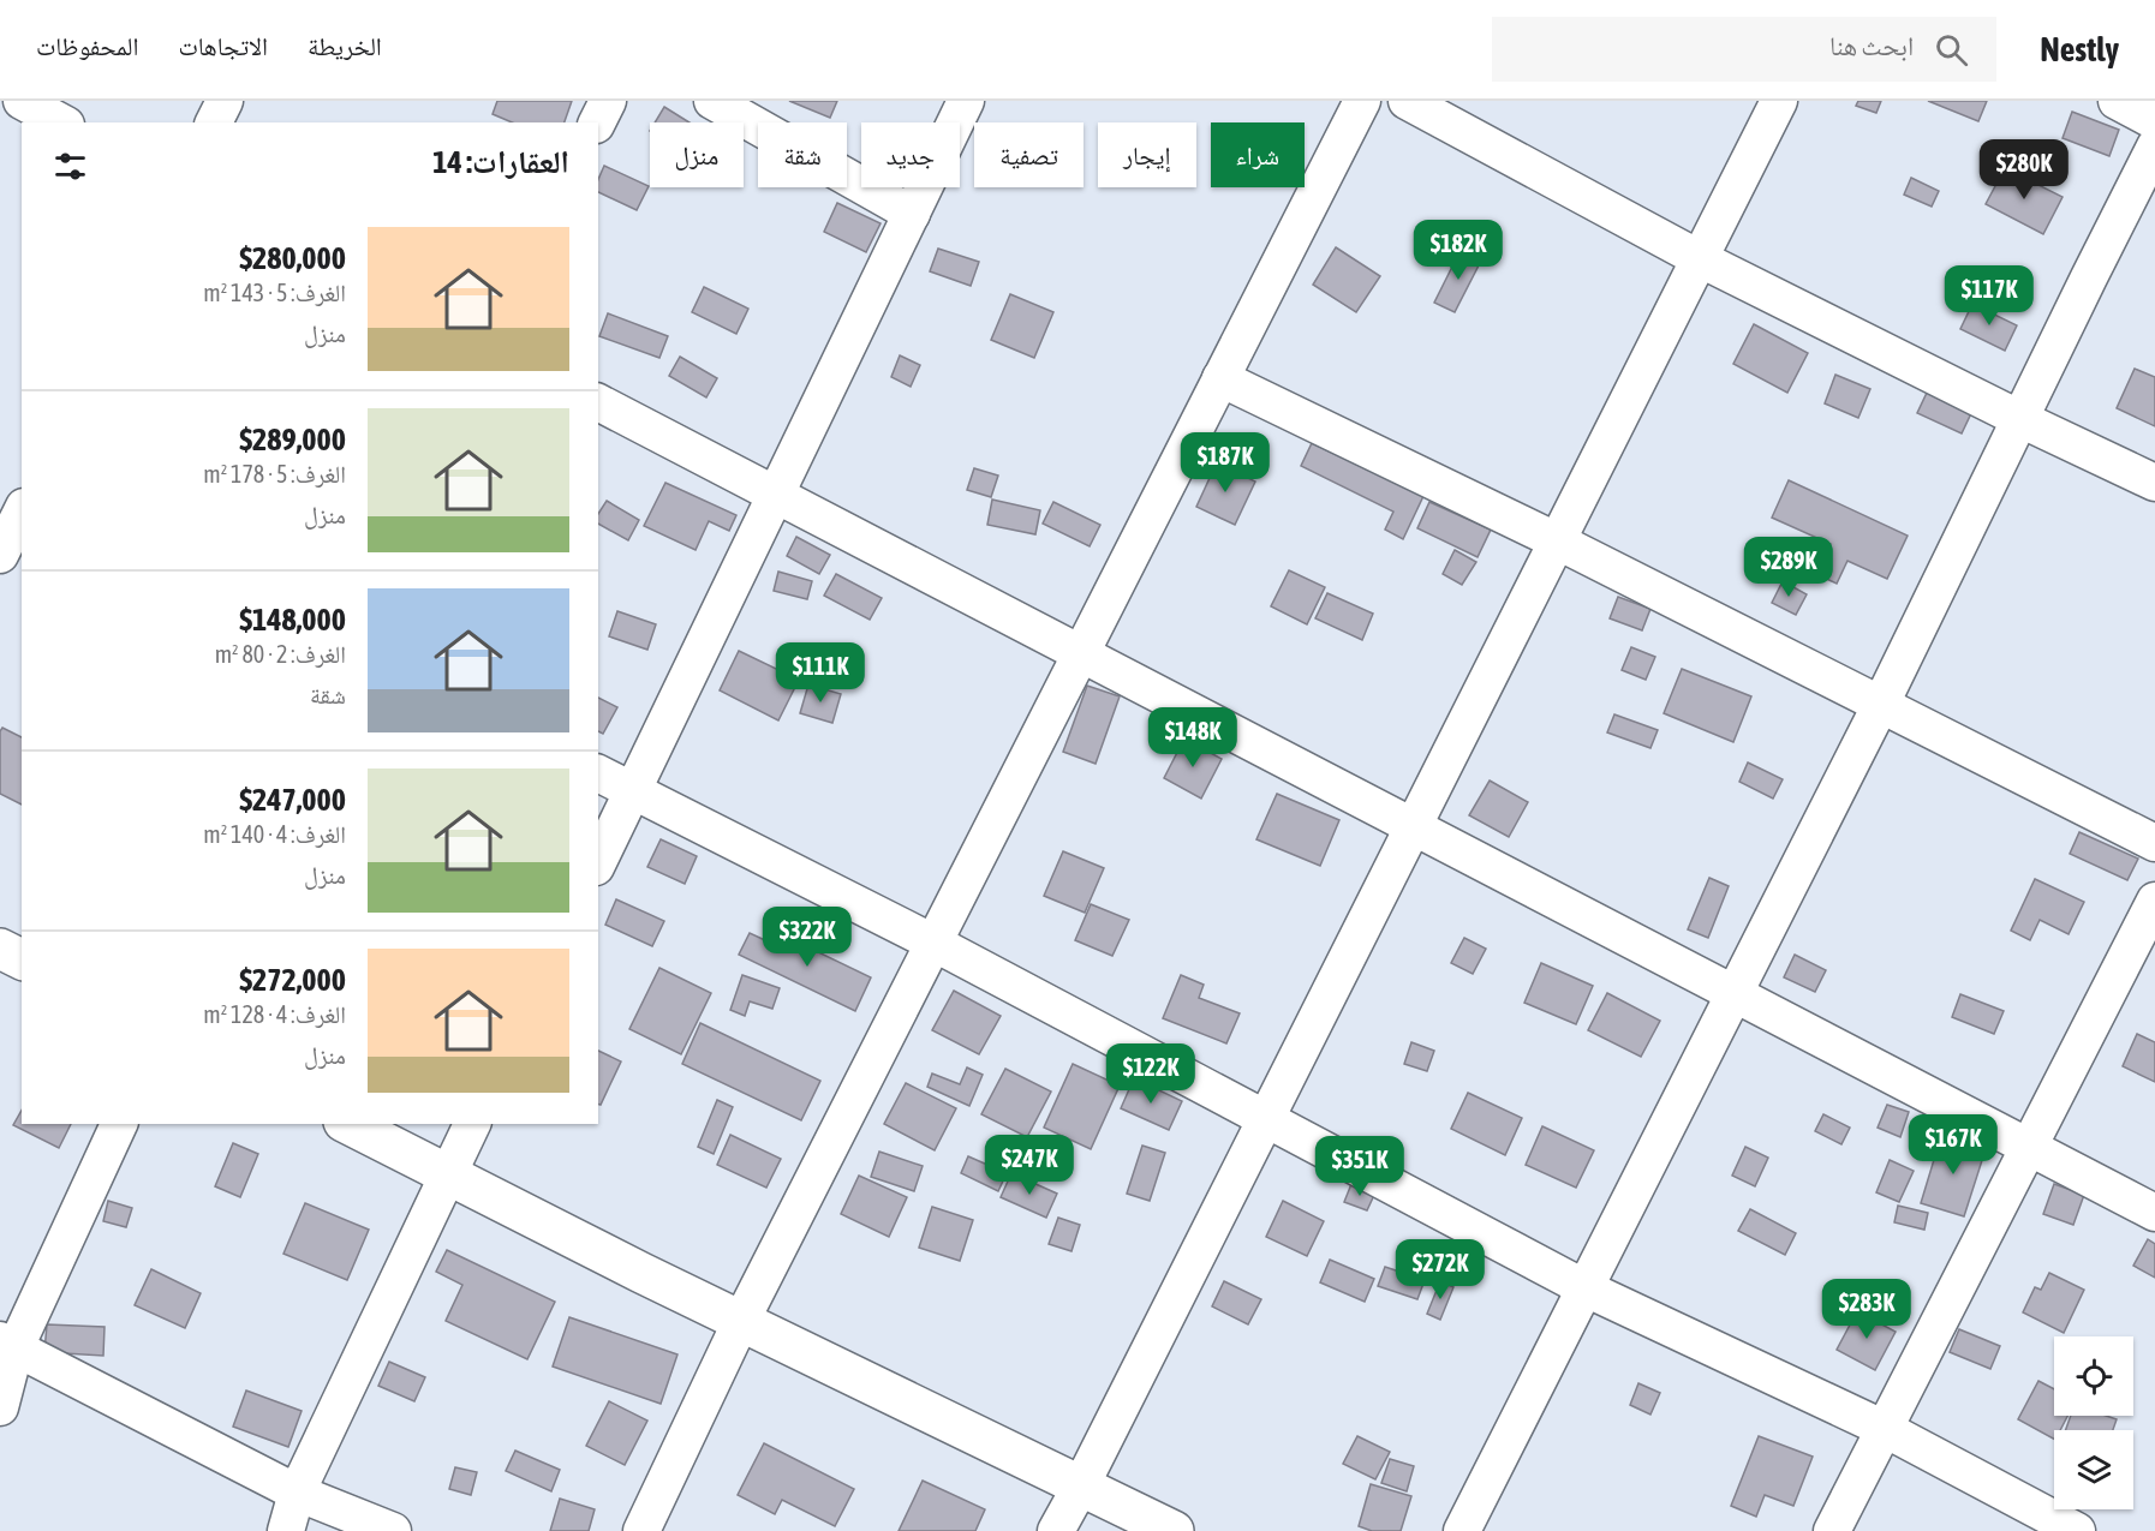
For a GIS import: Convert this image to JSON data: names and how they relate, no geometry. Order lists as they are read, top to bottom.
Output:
{
  "page": {
    "header": "Nestly",
    "search": "ابحث هنا",
    "nav": ["الخريطة", "الاتجاهات", "المحفوظات"],
    "chip": [
      "شراء",
      "إيجار",
      "تصفية",
      "جديد",
      "شقة",
      "منزل"
    ],
    "heading": "العقارات: 14",
    "price": [
      "$280K",
      "$182K",
      "$117K",
      "$187K",
      "$289K",
      "$111K",
      "$148K",
      "$322K",
      "$122K",
      "$167K",
      "$247K",
      "$351K",
      "$272K",
      "$283K"
    ],
    "list": [
      {
        "name": "$280,000",
        "note": "الغرف: 5 · 143 m² · منزل"
      },
      {
        "name": "$289,000",
        "note": "الغرف: 5 · 178 m² · منزل"
      },
      {
        "name": "$148,000",
        "note": "الغرف: 2 · 80 m² · شقة"
      },
      {
        "name": "$247,000",
        "note": "الغرف: 4 · 140 m² · منزل"
      },
      {
        "name": "$272,000",
        "note": "الغرف: 4 · 128 m² · منزل"
      }
    ]
  }
}
